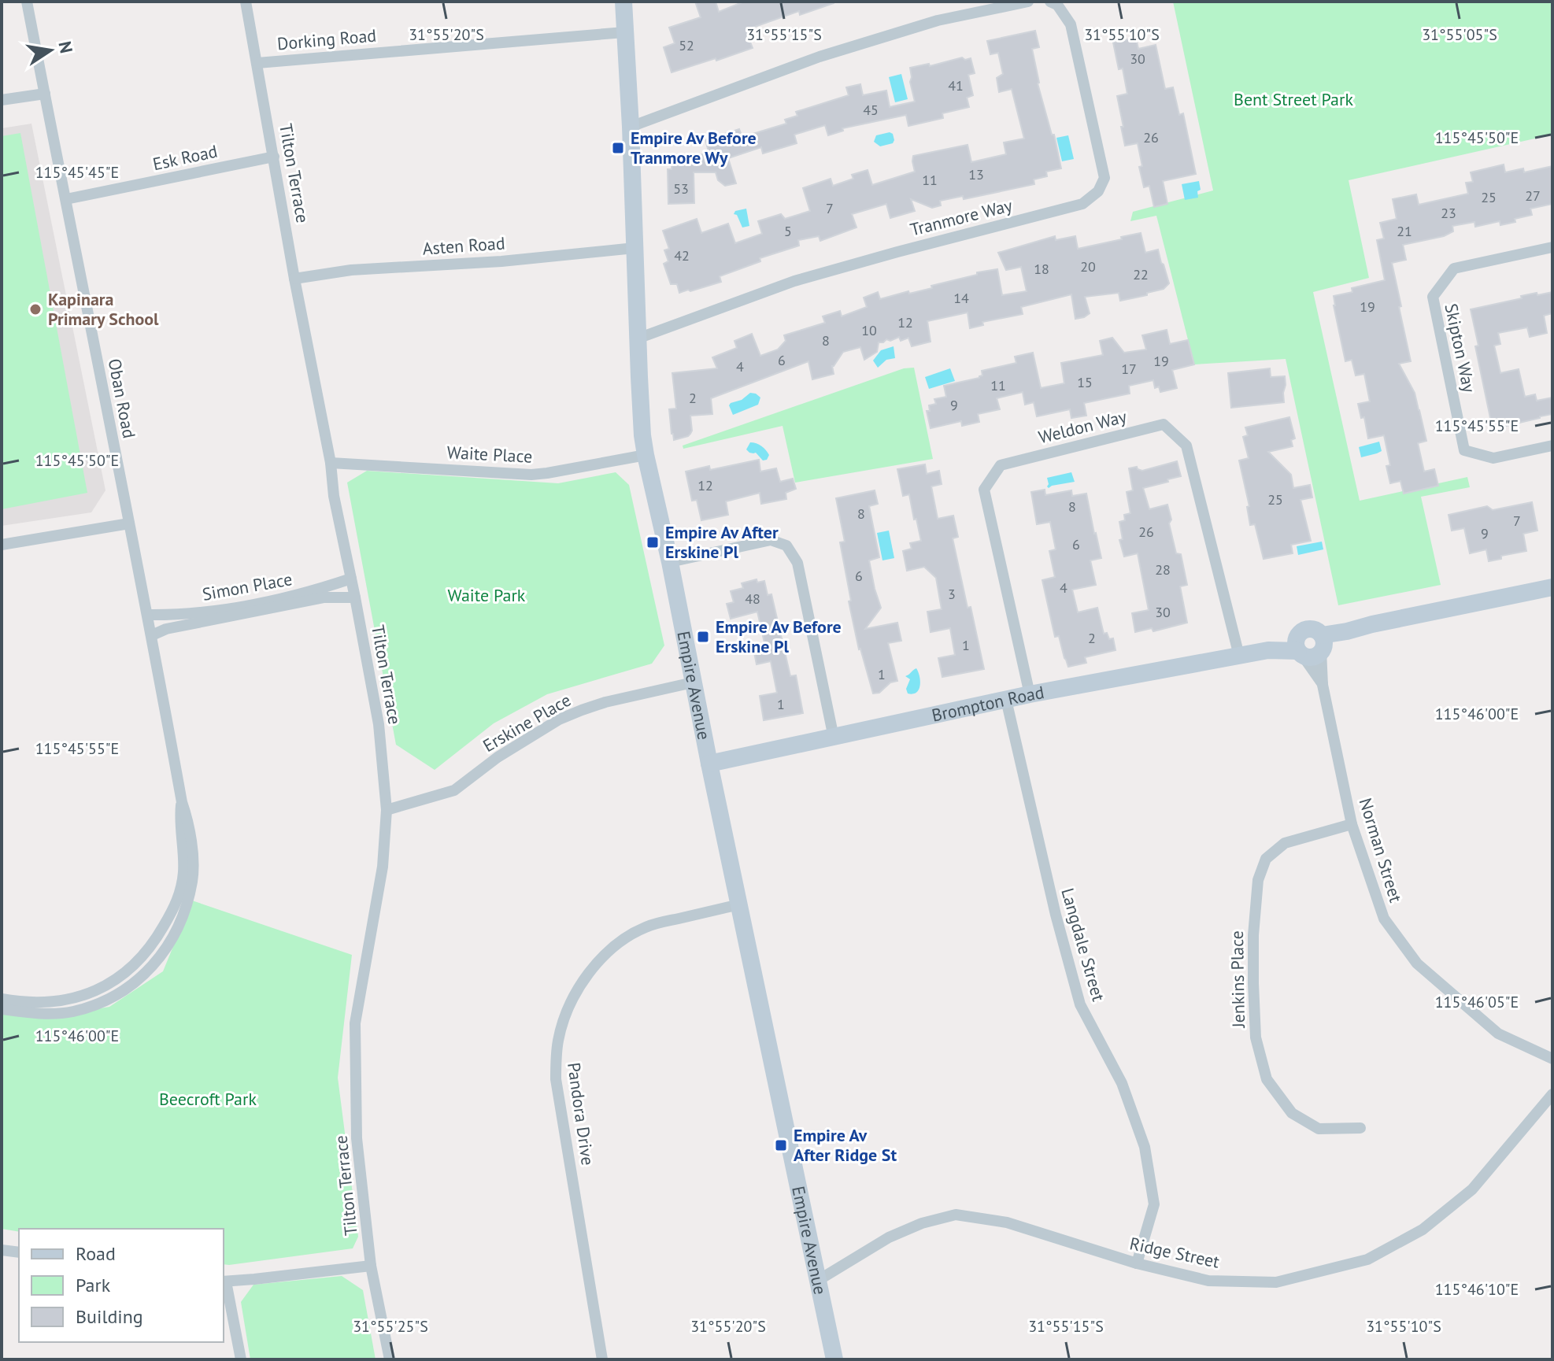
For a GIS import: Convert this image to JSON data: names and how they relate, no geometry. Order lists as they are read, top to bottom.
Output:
{
  "streets": {
    "street": [
      "Dorking Road",
      "Esk Road",
      "Tilton Terrace",
      "Tranmore Way",
      "Asten Road",
      "Skipton Way",
      "Oban Road",
      "Weldon Way",
      "Waite Place",
      "Simon Place",
      "Empire Avenue",
      "Brompton Road",
      "Erskine Place",
      "Norman Street",
      "Langdale Street",
      "Jenkins Place",
      "Pandora Drive",
      "Ridge Street"
    ]
  },
  "crossings": [
    ["Dorking Road", "Tilton Terrace"],
    ["Dorking Road", "Empire Avenue"],
    ["Esk Road", "Tilton Terrace"],
    ["Esk Road", "Oban Road"],
    ["Tilton Terrace", "Asten Road"],
    ["Tilton Terrace", "Waite Place"],
    ["Tilton Terrace", "Simon Place"],
    ["Tilton Terrace", "Erskine Place"],
    ["Tranmore Way", "Empire Avenue"],
    ["Asten Road", "Empire Avenue"],
    ["Oban Road", "Simon Place"],
    ["Weldon Way", "Brompton Road"],
    ["Waite Place", "Empire Avenue"],
    ["Empire Avenue", "Brompton Road"],
    ["Empire Avenue", "Erskine Place"],
    ["Empire Avenue", "Pandora Drive"],
    ["Empire Avenue", "Ridge Street"],
    ["Brompton Road", "Norman Street"],
    ["Brompton Road", "Langdale Street"],
    ["Norman Street", "Jenkins Place"],
    ["Langdale Street", "Ridge Street"]
  ],
  "parks": ["Bent Street Park", "Waite Park", "Beecroft Park"],
  "places": {
    "transit": [
      "Empire Av Before Tranmore Wy",
      "Empire Av After Erskine Pl",
      "Empire Av Before Erskine Pl",
      "Empire Av After Ridge St"
    ],
    "other": ["Kapinara Primary School"]
  },
  "house_numbers": [
    "52",
    "30",
    "41",
    "45",
    "26",
    "13",
    "11",
    "53",
    "27",
    "25",
    "7",
    "23",
    "5",
    "21",
    "42",
    "20",
    "18",
    "22",
    "14",
    "19",
    "12",
    "10",
    "8",
    "6",
    "19",
    "4",
    "17",
    "15",
    "11",
    "2",
    "9",
    "12",
    "25",
    "8",
    "8",
    "7",
    "26",
    "9",
    "6",
    "28",
    "6",
    "4",
    "3",
    "48",
    "30",
    "2",
    "1",
    "1",
    "1"
  ],
  "legend": ["Road", "Park", "Building"],
  "north": "right",
  "coordinates": [
    "31°55'20\"S",
    "31°55'15\"S",
    "31°55'10\"S",
    "31°55'05\"S",
    "115°45'50\"E",
    "115°45'45\"E",
    "115°45'55\"E",
    "115°46'00\"E",
    "115°46'05\"E",
    "115°46'10\"E",
    "31°55'25\"S"
  ]
}
